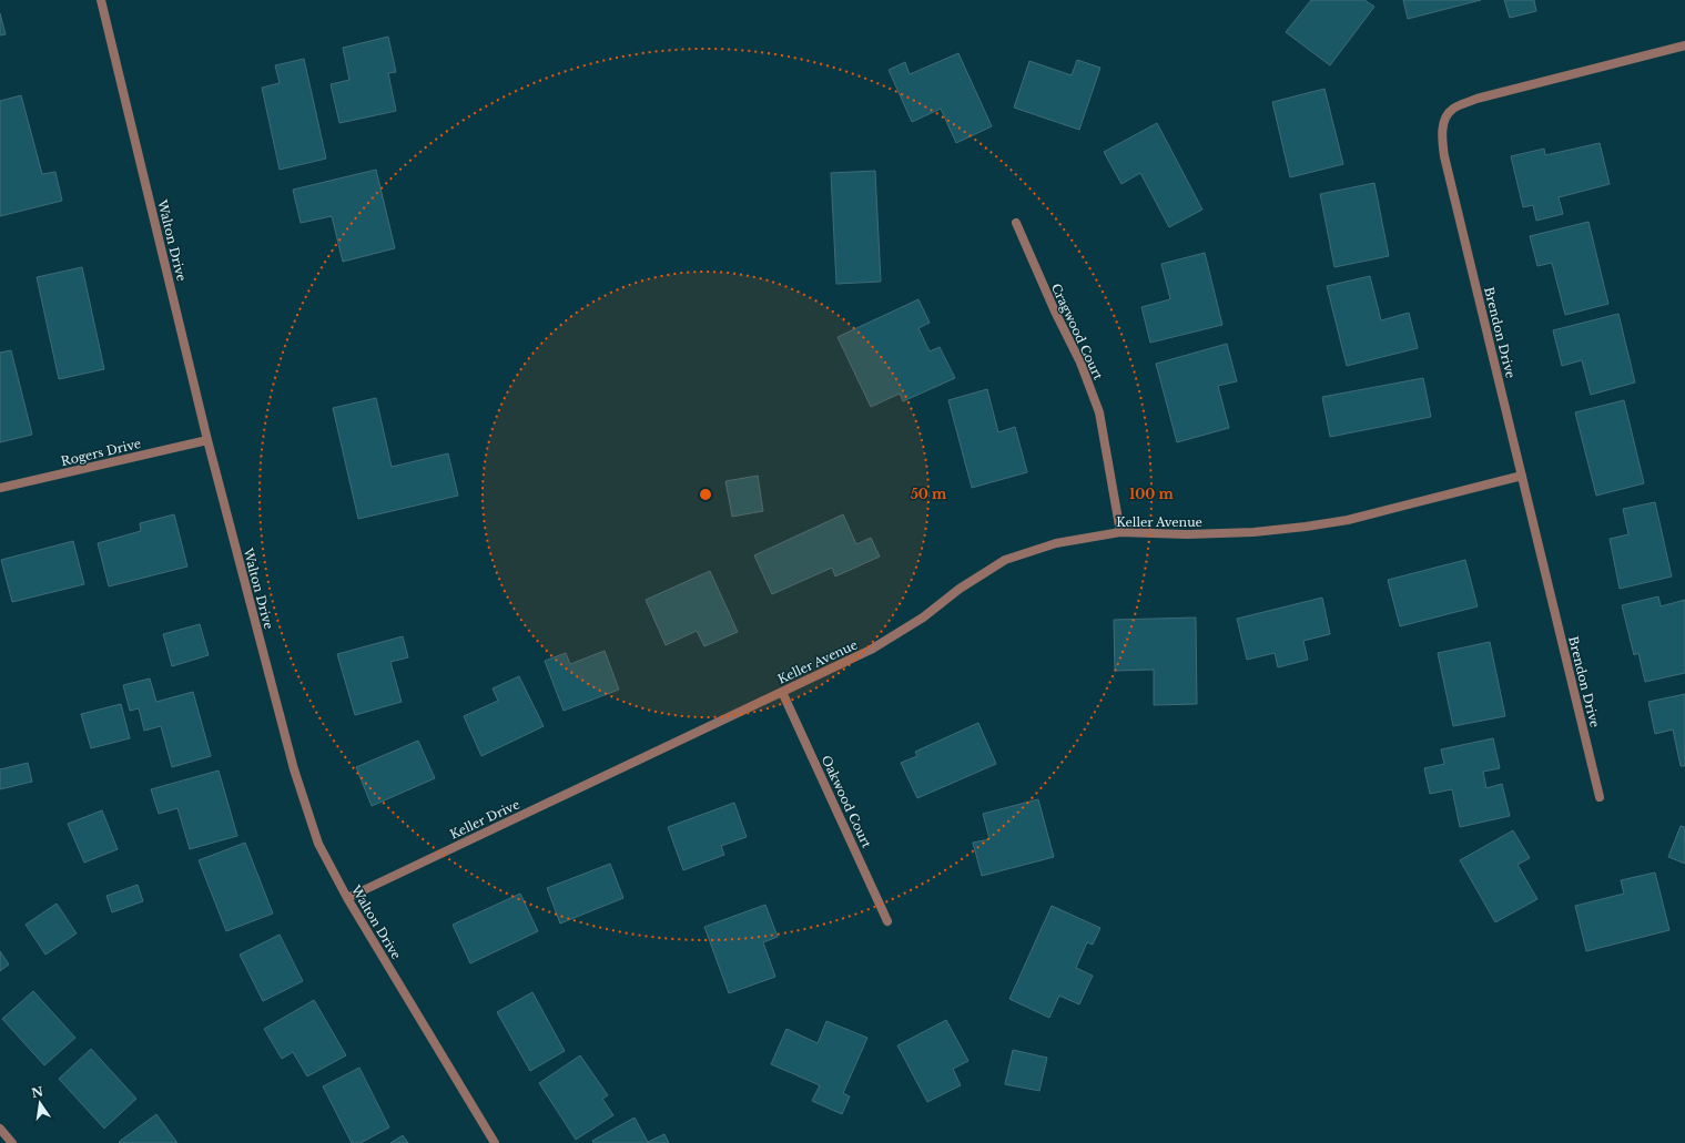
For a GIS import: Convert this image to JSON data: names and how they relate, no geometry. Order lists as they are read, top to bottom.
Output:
{
  "streets": {
    "street": [
      "Walton Drive",
      "Cragwood Court",
      "Brendon Drive",
      "Rogers Drive",
      "Keller Avenue",
      "Oakwood Court",
      "Keller Drive"
    ]
  },
  "crossings": [
    ["Walton Drive", "Rogers Drive"],
    ["Walton Drive", "Keller Drive"],
    ["Cragwood Court", "Keller Avenue"],
    ["Brendon Drive", "Keller Avenue"],
    ["Keller Avenue", "Oakwood Court"],
    ["Keller Avenue", "Keller Drive"]
  ],
  "north": "top",
  "rings": ["50 m", "100 m"]
}
